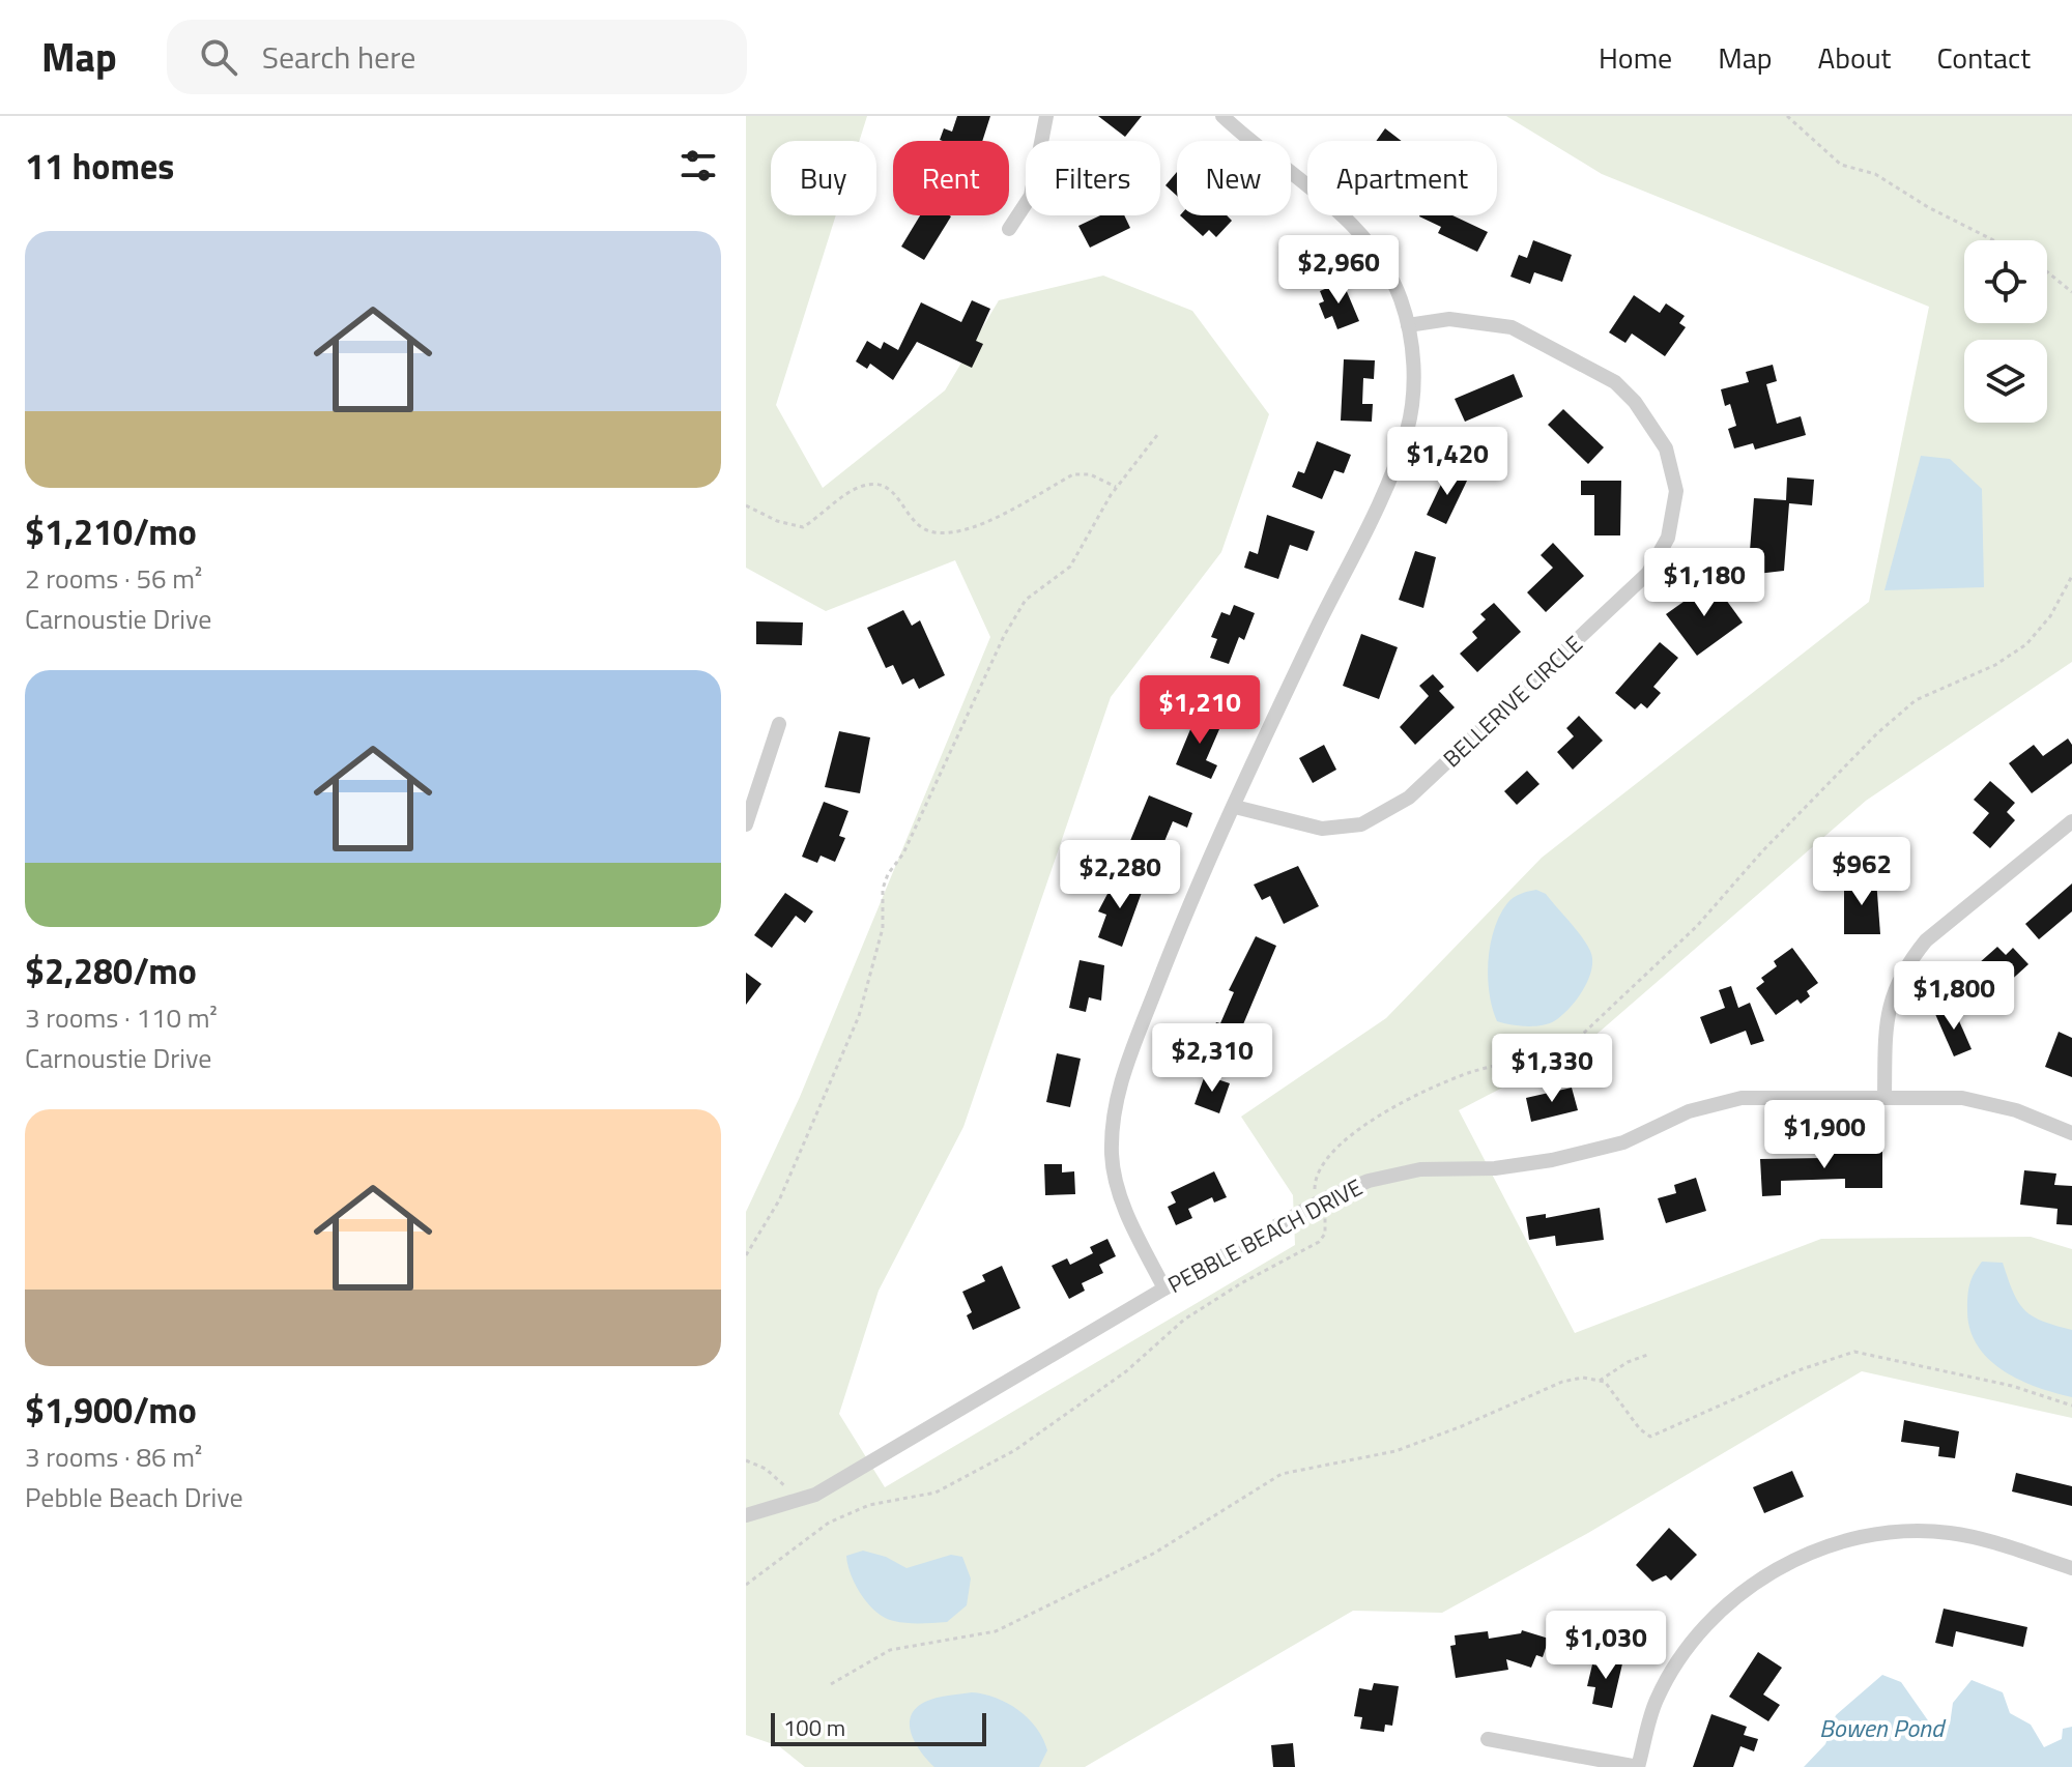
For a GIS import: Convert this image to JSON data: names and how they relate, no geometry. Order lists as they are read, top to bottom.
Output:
{
  "streets": {
    "street": ["BELLERIVE CIRCLE", "PEBBLE BEACH DRIVE"]
  },
  "water": ["Bowen Pond"],
  "scale_bar": "100 m",
  "page": {
    "header": "Map",
    "search": "Search here",
    "nav": [
      "Home",
      "Map",
      "About",
      "Contact"
    ],
    "heading": "11 homes",
    "chip": [
      "Buy",
      "Rent",
      "Filters",
      "New",
      "Apartment"
    ],
    "list": [
      {
        "name": "$1,210/mo",
        "note": "2 rooms · 56 m² · Carnoustie Drive"
      },
      {
        "name": "$2,280/mo",
        "note": "3 rooms · 110 m² · Carnoustie Drive"
      },
      {
        "name": "$1,900/mo",
        "note": "3 rooms · 86 m² · Pebble Beach Drive"
      }
    ],
    "price": [
      "$2,960",
      "$1,420",
      "$1,180",
      "$1,210",
      "$962",
      "$2,280",
      "$1,800",
      "$2,310",
      "$1,330",
      "$1,900",
      "$1,030"
    ],
    "scale": "100 m"
  }
}
